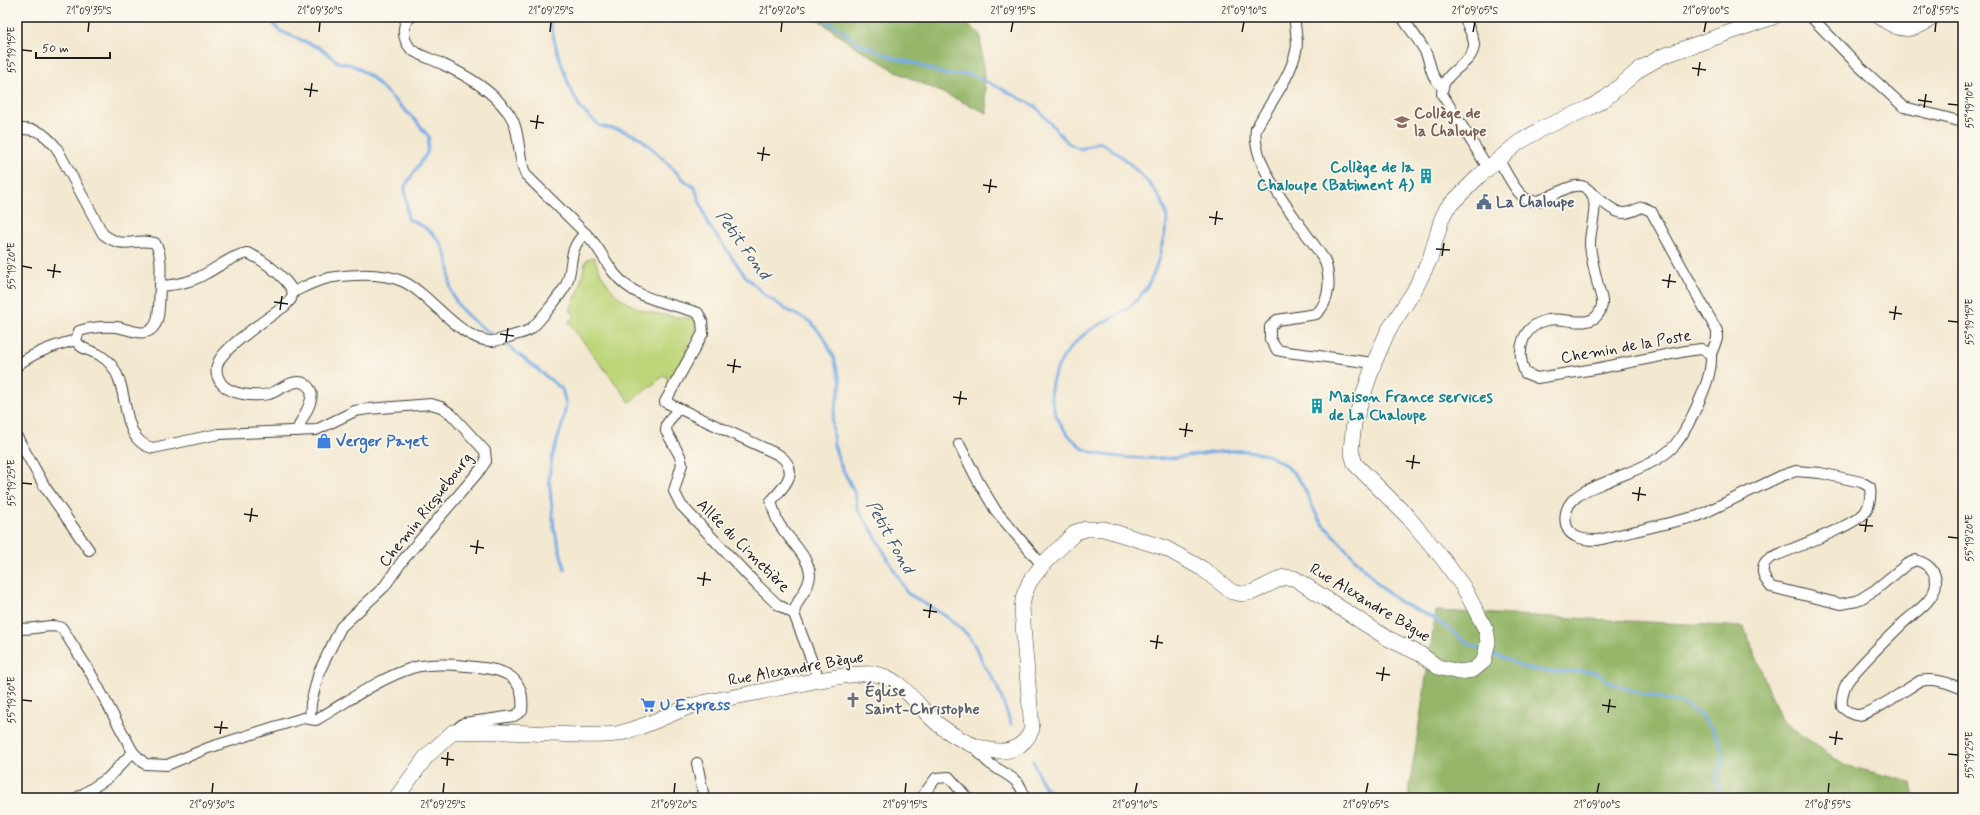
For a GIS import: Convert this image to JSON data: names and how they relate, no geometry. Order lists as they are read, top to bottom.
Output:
{
  "streets": {
    "main road": ["Rue Alexandre Bègue"],
    "street": ["Chemin de la Poste", "Chemin Ricquebourg", "Allée du Cimetière"]
  },
  "water": ["Petit Fond"],
  "places": {
    "school or university": ["Collège de la Chaloupe"],
    "building": ["Collège de la Chaloupe (Batiment A)", "Maison France services de La Chaloupe"],
    "public building": ["La Chaloupe"],
    "shop": ["Verger Payet"],
    "church": ["Église Saint-Christophe"],
    "supermarket": ["U Express"]
  },
  "scale_bar": "50 m",
  "coordinates": [
    "21°09'35\"S",
    "21°09'30\"S",
    "21°09'25\"S",
    "21°09'20\"S",
    "21°09'15\"S",
    "21°09'10\"S",
    "21°09'05\"S",
    "21°09'00\"S",
    "21°08'55\"S",
    "55°19'15\"E",
    "55°19'10\"E",
    "55°19'20\"E",
    "55°19'25\"E",
    "55°19'30\"E"
  ]
}
